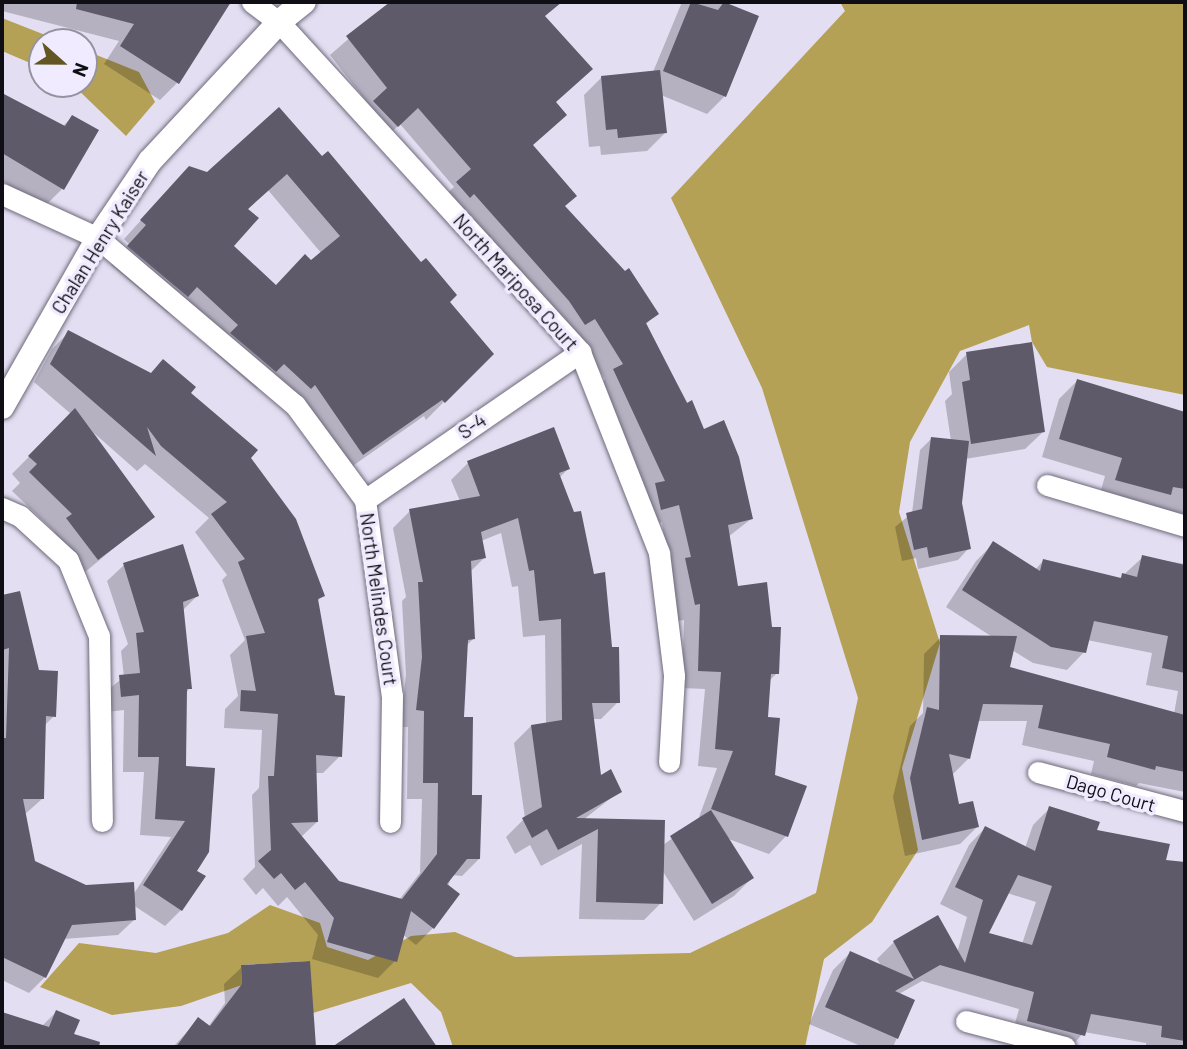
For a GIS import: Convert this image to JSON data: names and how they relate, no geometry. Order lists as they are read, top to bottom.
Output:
{
  "streets": {
    "street": [
      "Chalan Henry Kaiser",
      "North Mariposa Court",
      "S-4",
      "North Melindes Court",
      "Dago Court"
    ]
  },
  "crossings": [
    ["Chalan Henry Kaiser", "North Mariposa Court"],
    ["Chalan Henry Kaiser", "North Melindes Court"],
    ["North Mariposa Court", "S-4"],
    ["S-4", "North Melindes Court"]
  ],
  "north": "right"
}
